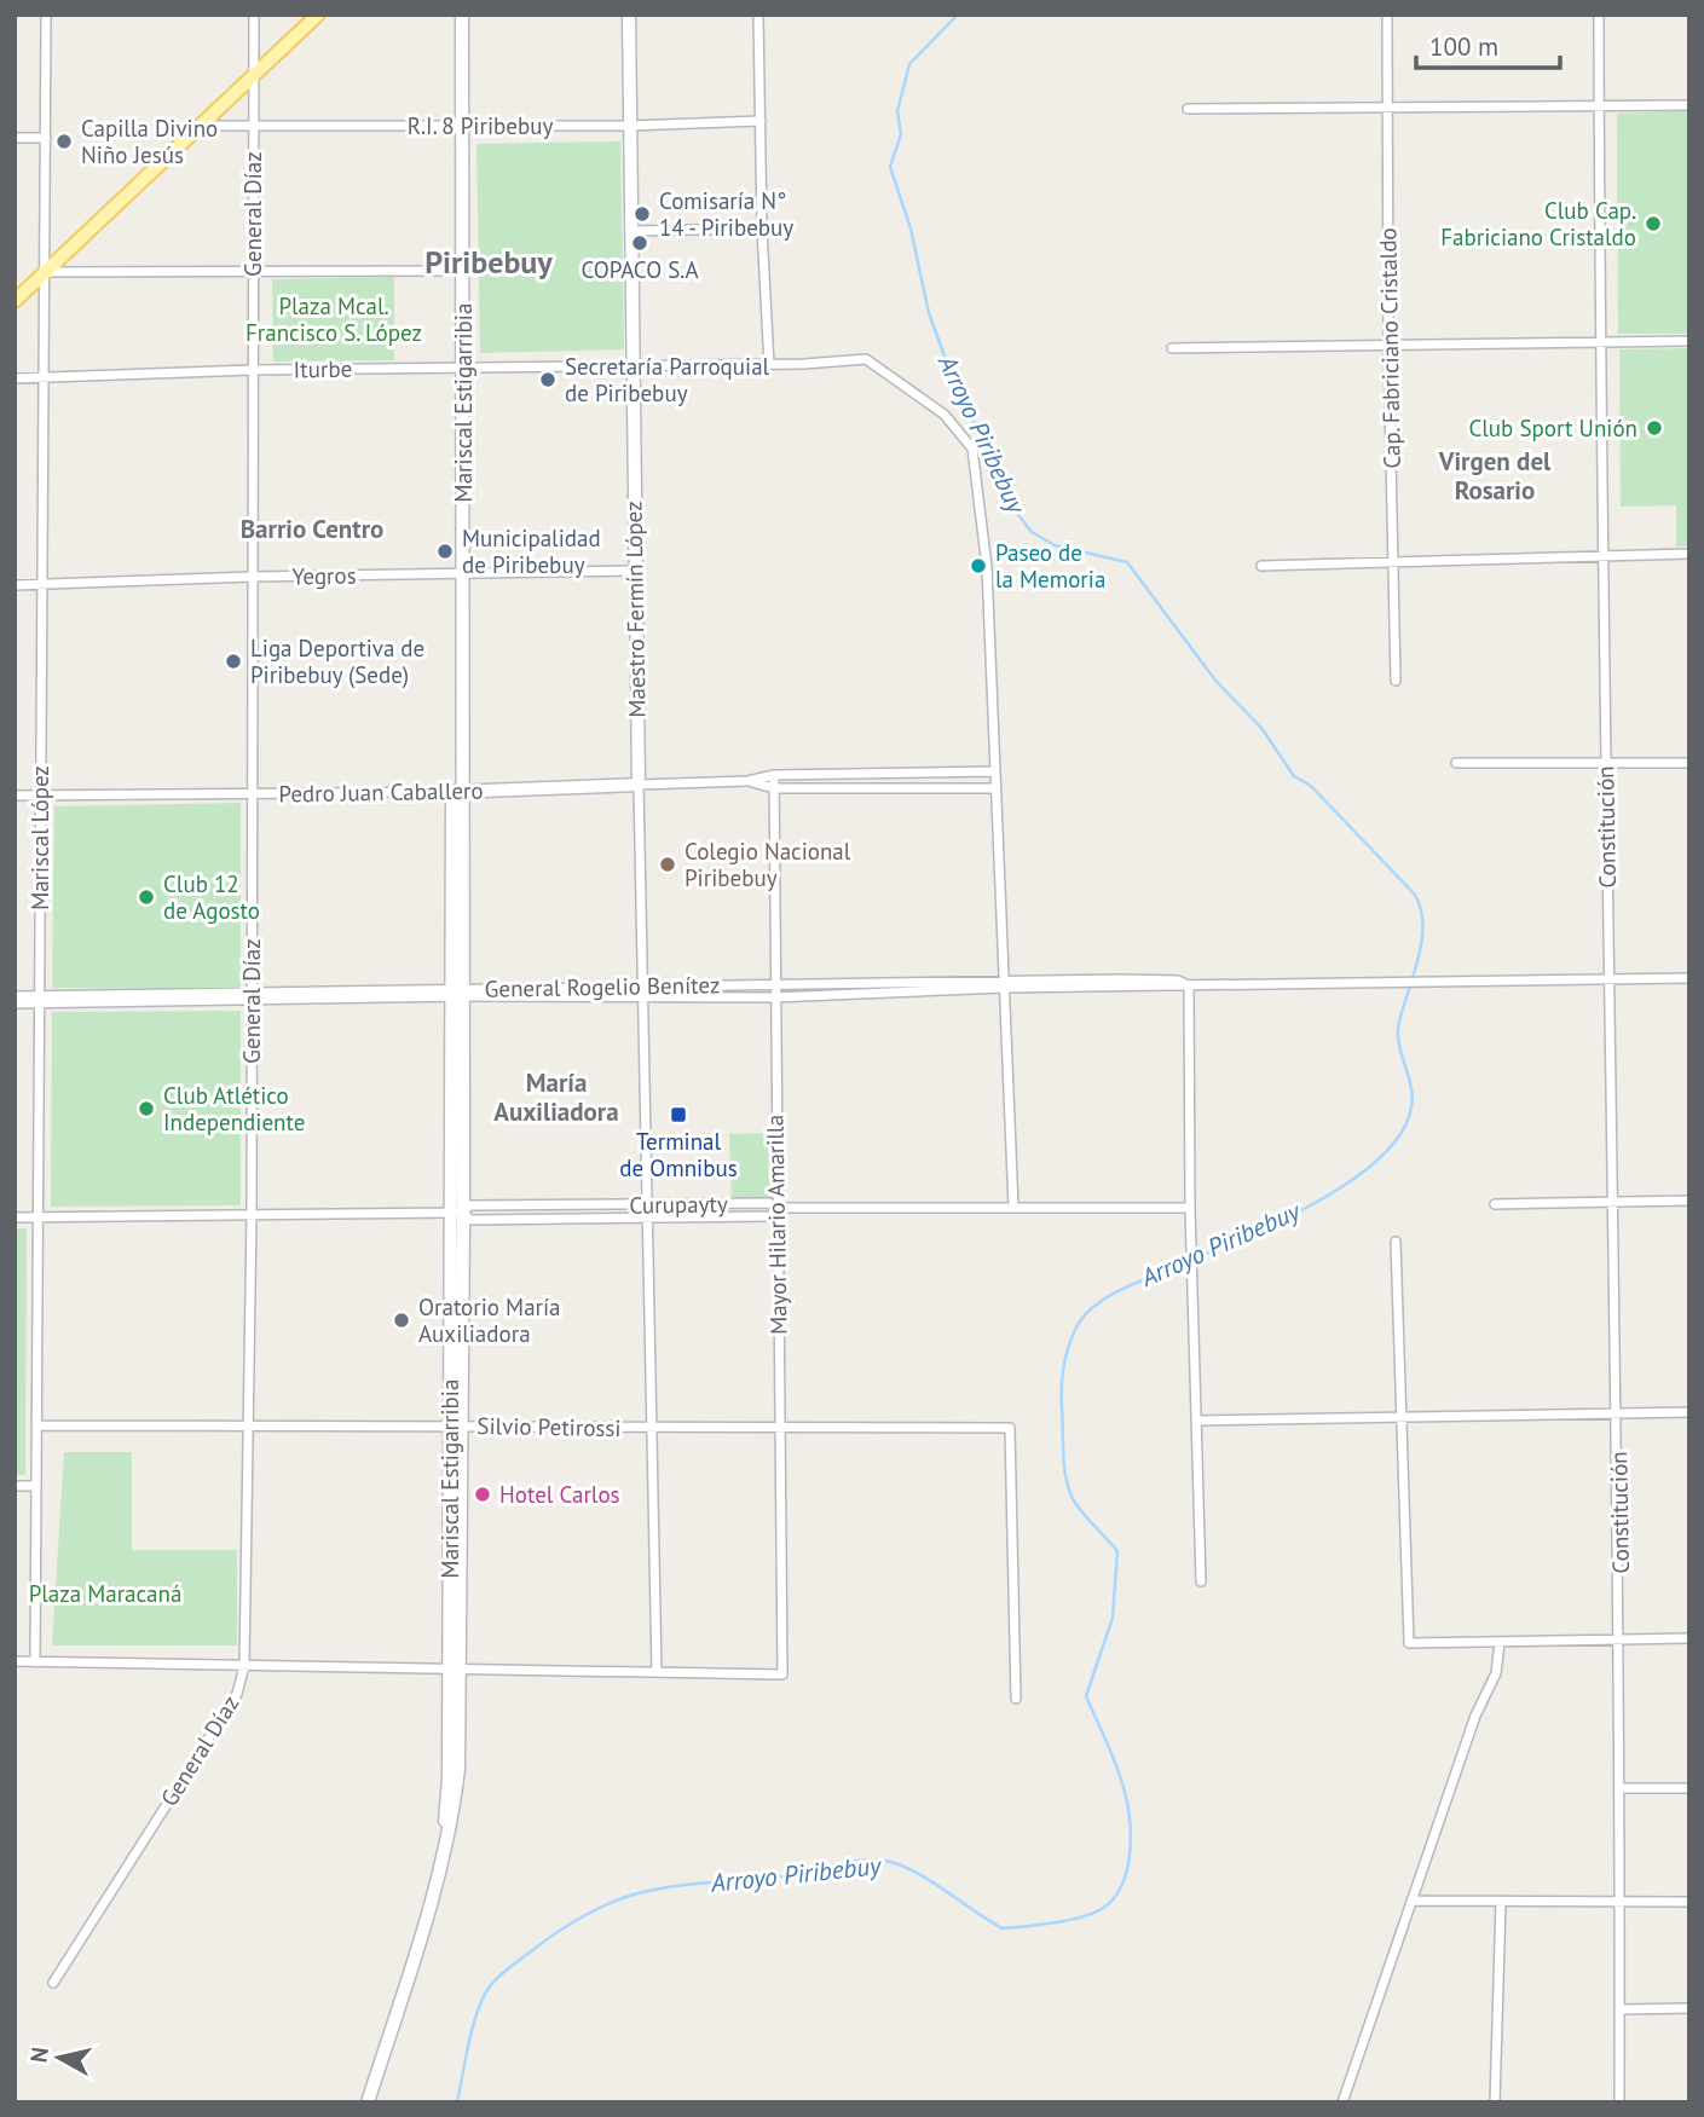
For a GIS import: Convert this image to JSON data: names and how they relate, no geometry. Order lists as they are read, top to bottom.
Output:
{
  "streets": {
    "street": [
      "R.I. 8 Piribebuy",
      "General Díaz",
      "Cap. Fabriciano Cristaldo",
      "Iturbe",
      "Mariscal Estigarribia",
      "Yegros",
      "Maestro Fermín López",
      "Pedro Juan Caballero",
      "Constitución",
      "Mariscal López",
      "General Rogelio Benítez",
      "Curupayty",
      "Mayor Hilario Amarilla",
      "Silvio Petirossi"
    ]
  },
  "crossings": [
    ["R.I. 8 Piribebuy", "General Díaz"],
    ["R.I. 8 Piribebuy", "Mariscal Estigarribia"],
    ["R.I. 8 Piribebuy", "Maestro Fermín López"],
    ["General Díaz", "Iturbe"],
    ["General Díaz", "Yegros"],
    ["General Díaz", "Pedro Juan Caballero"],
    ["General Díaz", "General Rogelio Benítez"],
    ["General Díaz", "Curupayty"],
    ["General Díaz", "Silvio Petirossi"],
    ["Iturbe", "Mariscal Estigarribia"],
    ["Iturbe", "Maestro Fermín López"],
    ["Iturbe", "Mariscal López"],
    ["Iturbe", "General Rogelio Benítez"],
    ["Mariscal Estigarribia", "Yegros"],
    ["Mariscal Estigarribia", "Pedro Juan Caballero"],
    ["Mariscal Estigarribia", "General Rogelio Benítez"],
    ["Mariscal Estigarribia", "Curupayty"],
    ["Mariscal Estigarribia", "Silvio Petirossi"],
    ["Yegros", "Maestro Fermín López"],
    ["Yegros", "Mariscal López"],
    ["Maestro Fermín López", "Pedro Juan Caballero"],
    ["Maestro Fermín López", "General Rogelio Benítez"],
    ["Maestro Fermín López", "Curupayty"],
    ["Maestro Fermín López", "Mayor Hilario Amarilla"],
    ["Maestro Fermín López", "Silvio Petirossi"],
    ["Pedro Juan Caballero", "Mariscal López"],
    ["Constitución", "General Rogelio Benítez"],
    ["Mariscal López", "General Rogelio Benítez"],
    ["Mariscal López", "Curupayty"],
    ["Mariscal López", "Silvio Petirossi"],
    ["General Rogelio Benítez", "Mayor Hilario Amarilla"],
    ["Curupayty", "Mayor Hilario Amarilla"],
    ["Mayor Hilario Amarilla", "Silvio Petirossi"]
  ],
  "districts": [
    "Piribebuy",
    "Virgen del Rosario",
    "Barrio Centro",
    "María Auxiliadora"
  ],
  "water": ["Arroyo Piribebuy"],
  "parks": ["Plaza Mcal. Francisco S. López", "Plaza Maracaná"],
  "places": {
    "other": [
      "Capilla Divino Niño Jesús",
      "Comisaría N° 14 - Piribebuy",
      "Club Cap. Fabriciano Cristaldo",
      "COPACO S.A",
      "Secretaría Parroquial de Piribebuy",
      "Club Sport Unión",
      "Municipalidad de Piribebuy",
      "Paseo de la Memoria",
      "Liga Deportiva de Piribebuy (Sede)",
      "Colegio Nacional Piribebuy",
      "Club 12 de Agosto",
      "Club Atlético Independiente",
      "Oratorio María Auxiliadora",
      "Hotel Carlos"
    ],
    "transit": ["Terminal de Omnibus"]
  },
  "scale_bar": "100 m",
  "north": "left"
}
